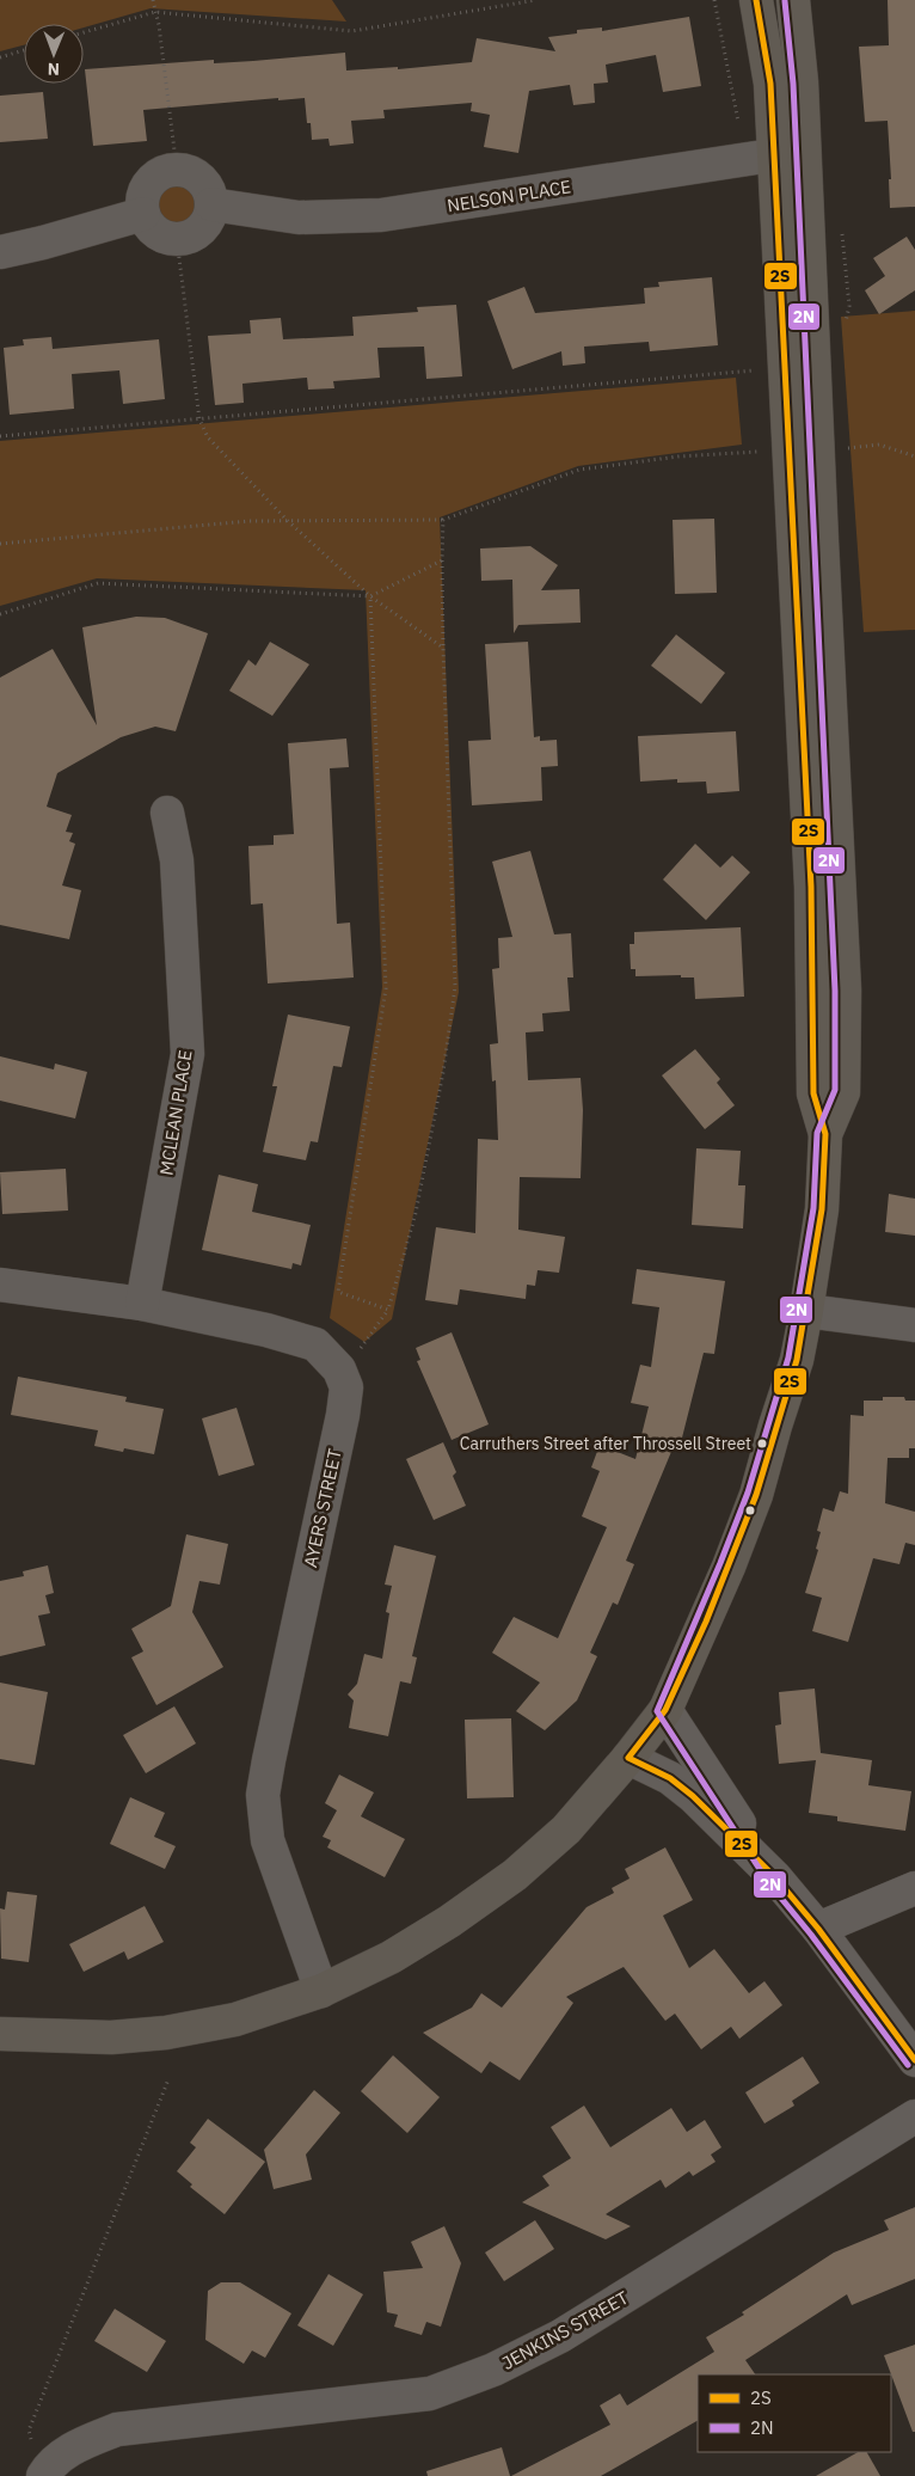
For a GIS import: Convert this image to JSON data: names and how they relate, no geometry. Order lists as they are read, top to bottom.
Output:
{
  "streets": {
    "street": [
      "NELSON PLACE",
      "MCLEAN PLACE",
      "AYERS STREET",
      "JENKINS STREET"
    ]
  },
  "crossings": [
    ["MCLEAN PLACE", "AYERS STREET"]
  ],
  "places": ["Carruthers Street after Throssell Street"],
  "lines": ["transit line 2S", "transit line 2N"],
  "legend": ["2S", "2N"],
  "north": "bottom"
}
